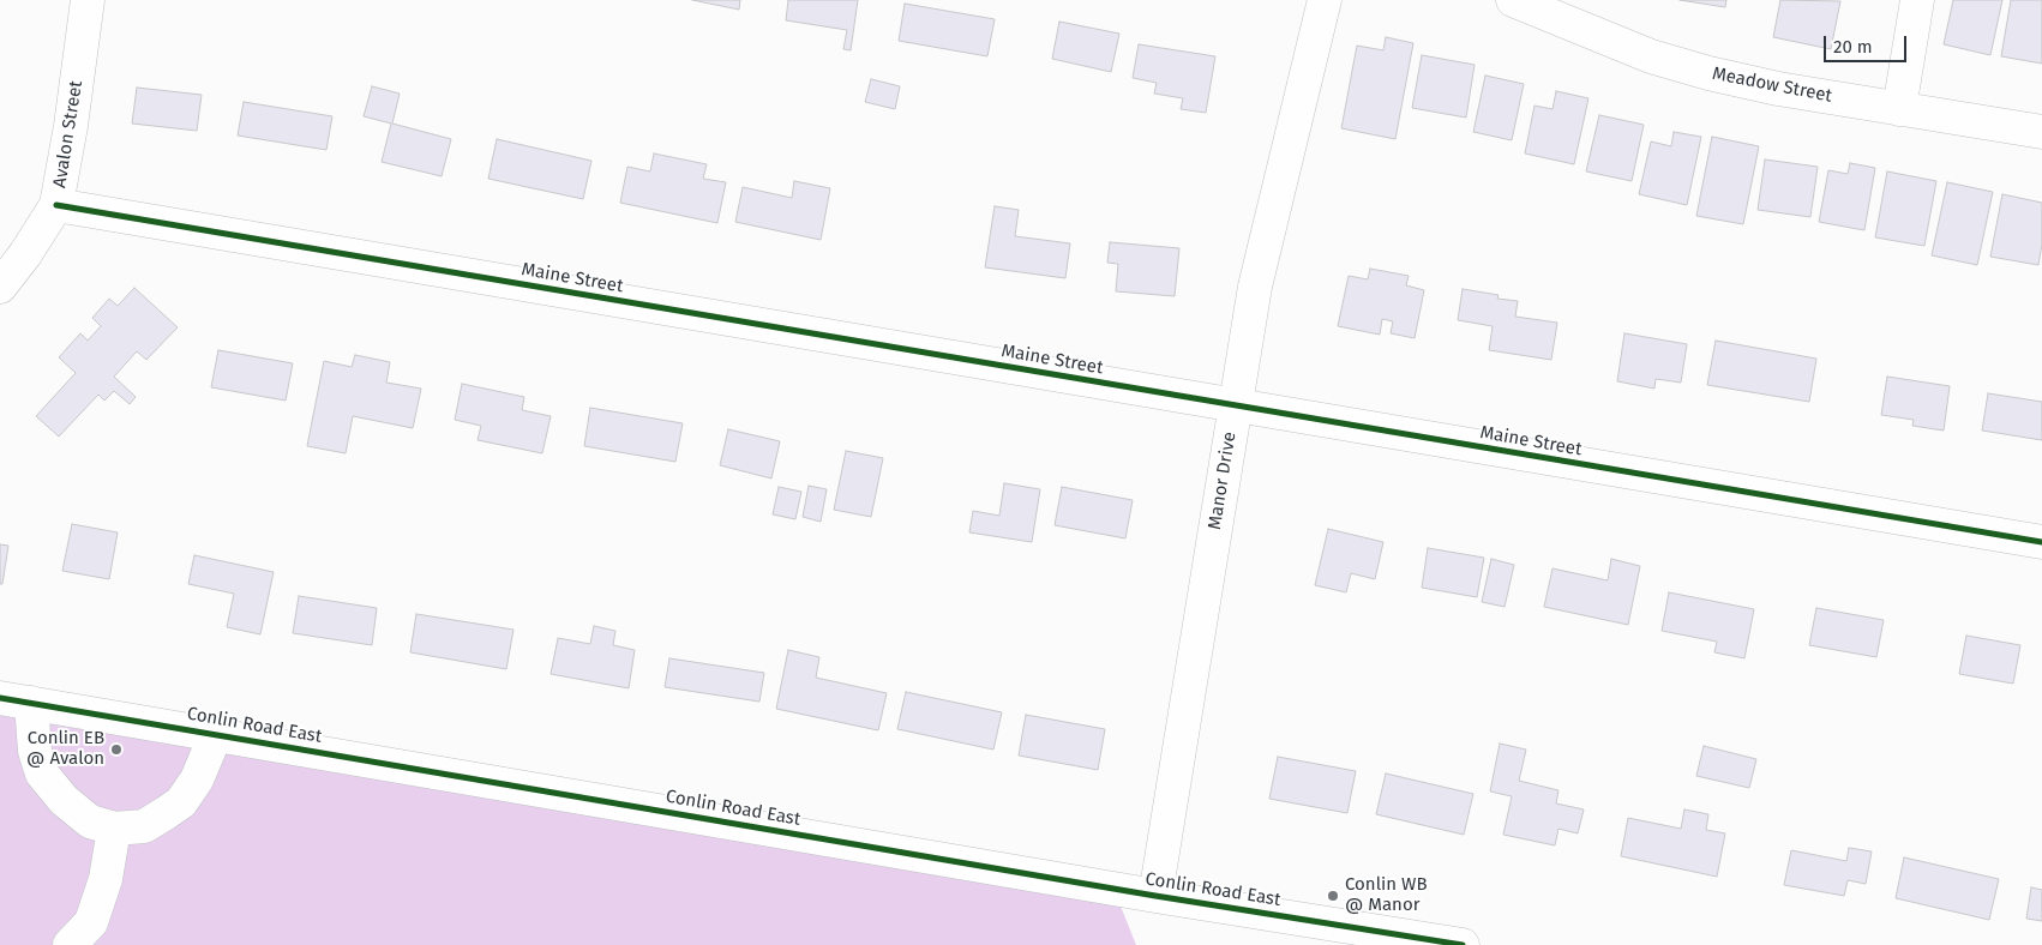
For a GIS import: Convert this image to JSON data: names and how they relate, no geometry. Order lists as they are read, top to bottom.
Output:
{
  "streets": {
    "street": [
      "Meadow Street",
      "Avalon Street",
      "Maine Street",
      "Manor Drive",
      "Conlin Road East"
    ]
  },
  "crossings": [
    ["Avalon Street", "Maine Street"],
    ["Maine Street", "Manor Drive"],
    ["Manor Drive", "Conlin Road East"]
  ],
  "places": ["Conlin EB @ Avalon", "Conlin WB @ Manor"],
  "scale_bar": "20 m"
}
